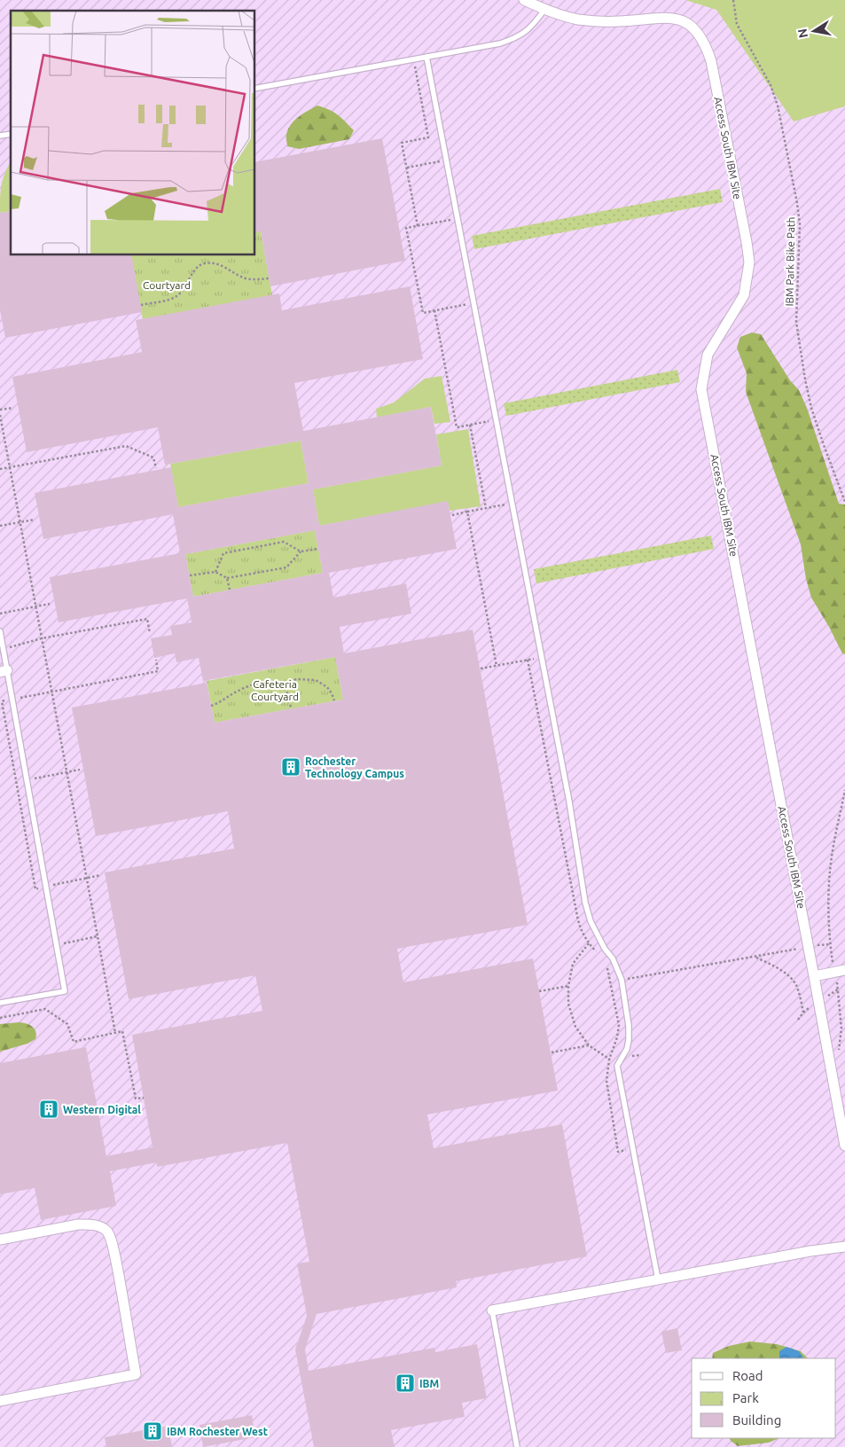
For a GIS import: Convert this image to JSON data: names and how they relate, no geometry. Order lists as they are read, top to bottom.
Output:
{
  "streets": {
    "street": ["Access South IBM Site"],
    "path": ["IBM Park Bike Path"]
  },
  "parks": ["Courtyard", "Cafeteria Courtyard"],
  "places": {
    "building": [
      "Rochester Technology Campus",
      "Western Digital",
      "IBM",
      "IBM Rochester West"
    ]
  },
  "legend": ["Road", "Park", "Building"],
  "north": "left"
}
